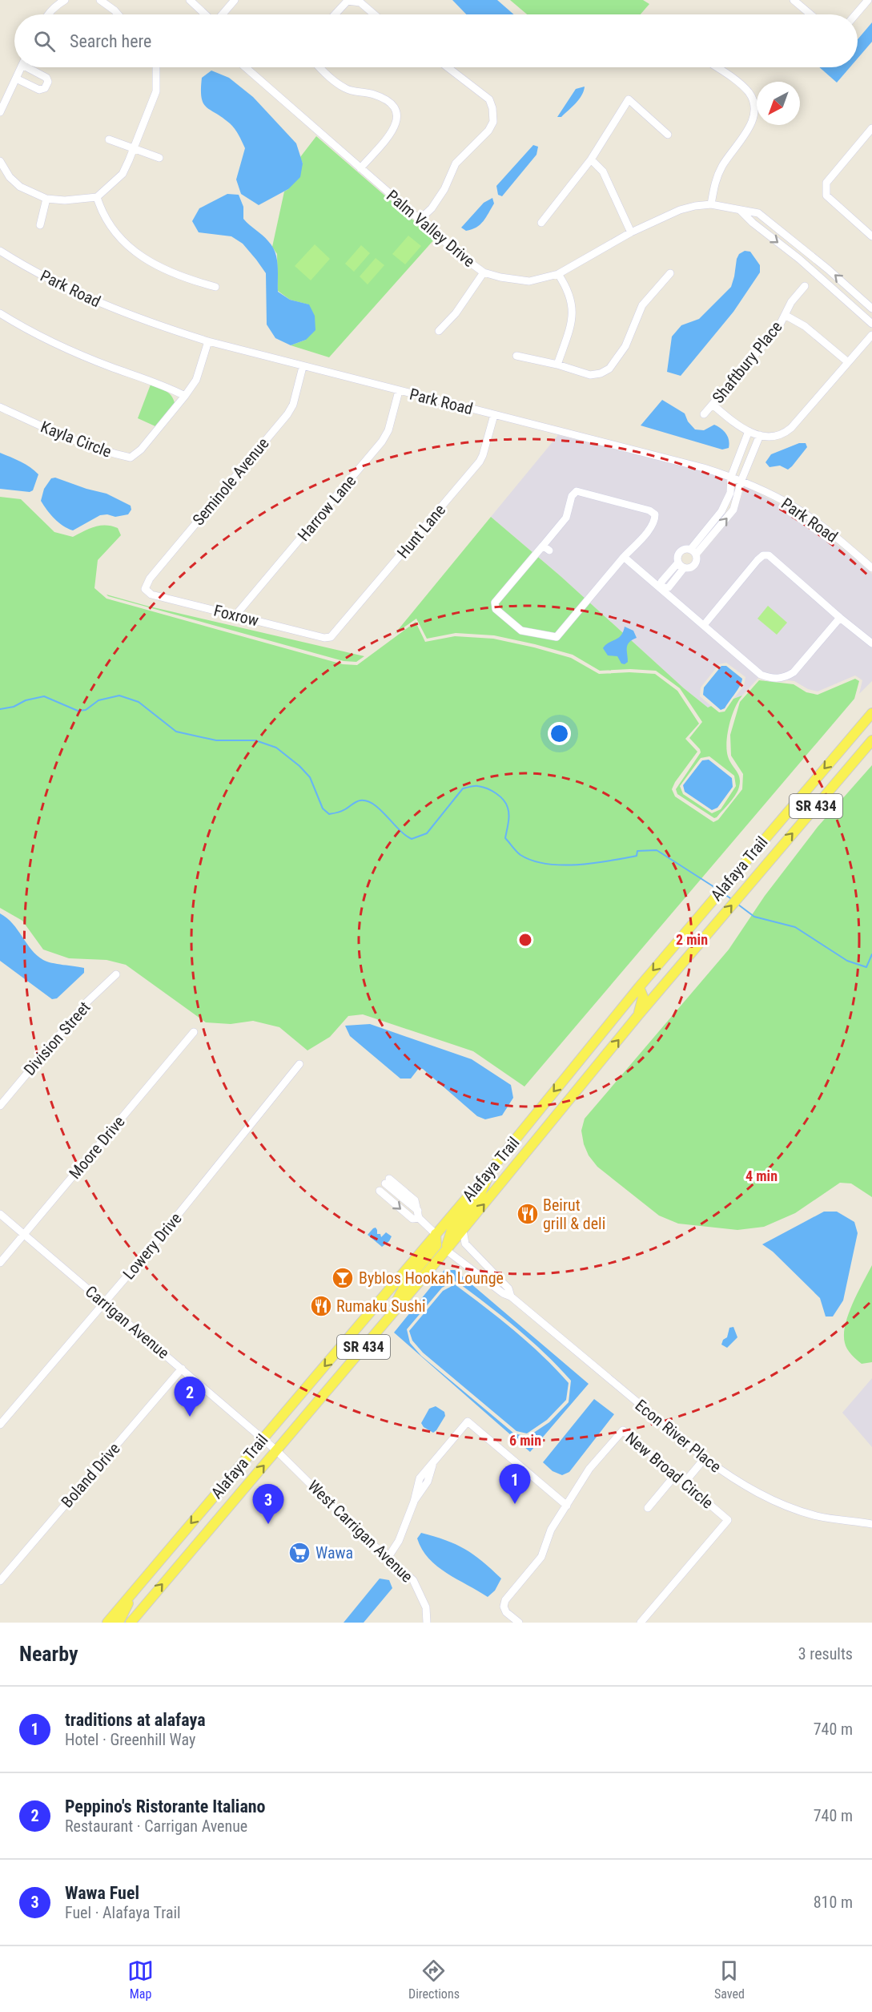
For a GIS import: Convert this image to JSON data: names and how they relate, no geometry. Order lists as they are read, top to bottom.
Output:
{
  "streets": {
    "main road": ["SR 434", "Alafaya Trail"],
    "street": [
      "Palm Valley Drive",
      "Park Road",
      "Shaftbury Place",
      "Kayla Circle",
      "Seminole Avenue",
      "Harrow Lane",
      "Hunt Lane",
      "Foxrow",
      "Division Street",
      "Moore Drive",
      "Lowery Drive",
      "Carrigan Avenue",
      "Econ River Place",
      "New Broad Circle",
      "Boland Drive",
      "West Carrigan Avenue"
    ]
  },
  "crossings": [
    ["Park Road", "Kayla Circle"],
    ["Park Road", "Seminole Avenue"],
    ["Park Road", "Harrow Lane"],
    ["Park Road", "Hunt Lane"],
    ["Seminole Avenue", "Foxrow"],
    ["Harrow Lane", "Foxrow"],
    ["Hunt Lane", "Foxrow"],
    ["Alafaya Trail", "Carrigan Avenue"],
    ["Alafaya Trail", "Econ River Place"],
    ["Alafaya Trail", "West Carrigan Avenue"],
    ["Moore Drive", "Carrigan Avenue"],
    ["Lowery Drive", "Carrigan Avenue"],
    ["Carrigan Avenue", "Boland Drive"],
    ["Carrigan Avenue", "West Carrigan Avenue"]
  ],
  "places": {
    "restaurant": ["Beirut grill & deli", "Rumaku Sushi"],
    "bar": ["Byblos Hookah Lounge"],
    "supermarket": ["Wawa"]
  },
  "north": "bottom left",
  "page": {
    "search": "Search here",
    "pins": ["2", "1", "3"],
    "heading": ["Nearby", "3 results"],
    "list": [
      {
        "mark": "1",
        "name": "traditions at alafaya",
        "note": "Hotel · Greenhill Way",
        "value": "740 m"
      },
      {
        "mark": "2",
        "name": "Peppino's Ristorante Italiano",
        "note": "Restaurant · Carrigan Avenue",
        "value": "740 m"
      },
      {
        "mark": "3",
        "name": "Wawa Fuel",
        "note": "Fuel · Alafaya Trail",
        "value": "810 m"
      }
    ],
    "nav": ["Map", "Directions", "Saved"]
  },
  "rings": ["2 min", "4 min", "6 min"]
}
